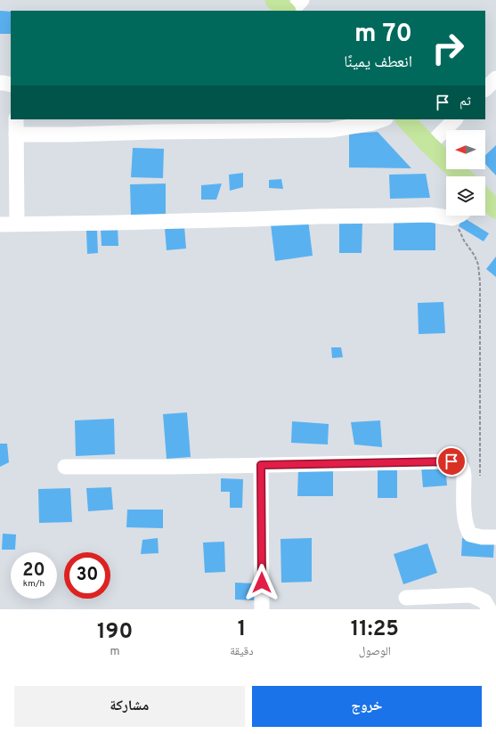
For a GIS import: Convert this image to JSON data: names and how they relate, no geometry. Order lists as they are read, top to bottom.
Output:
{
  "north": "left",
  "page": {
    "turn": ["70 m", "انعطف يمينًا"],
    "then": "ثم",
    "speed": "20 km/h",
    "limit": "30",
    "eta": [
      "11:25",
      "الوصول",
      "1",
      "دقيقة",
      "190",
      "m"
    ],
    "buttons": ["خروج", "مشاركة"]
  }
}
